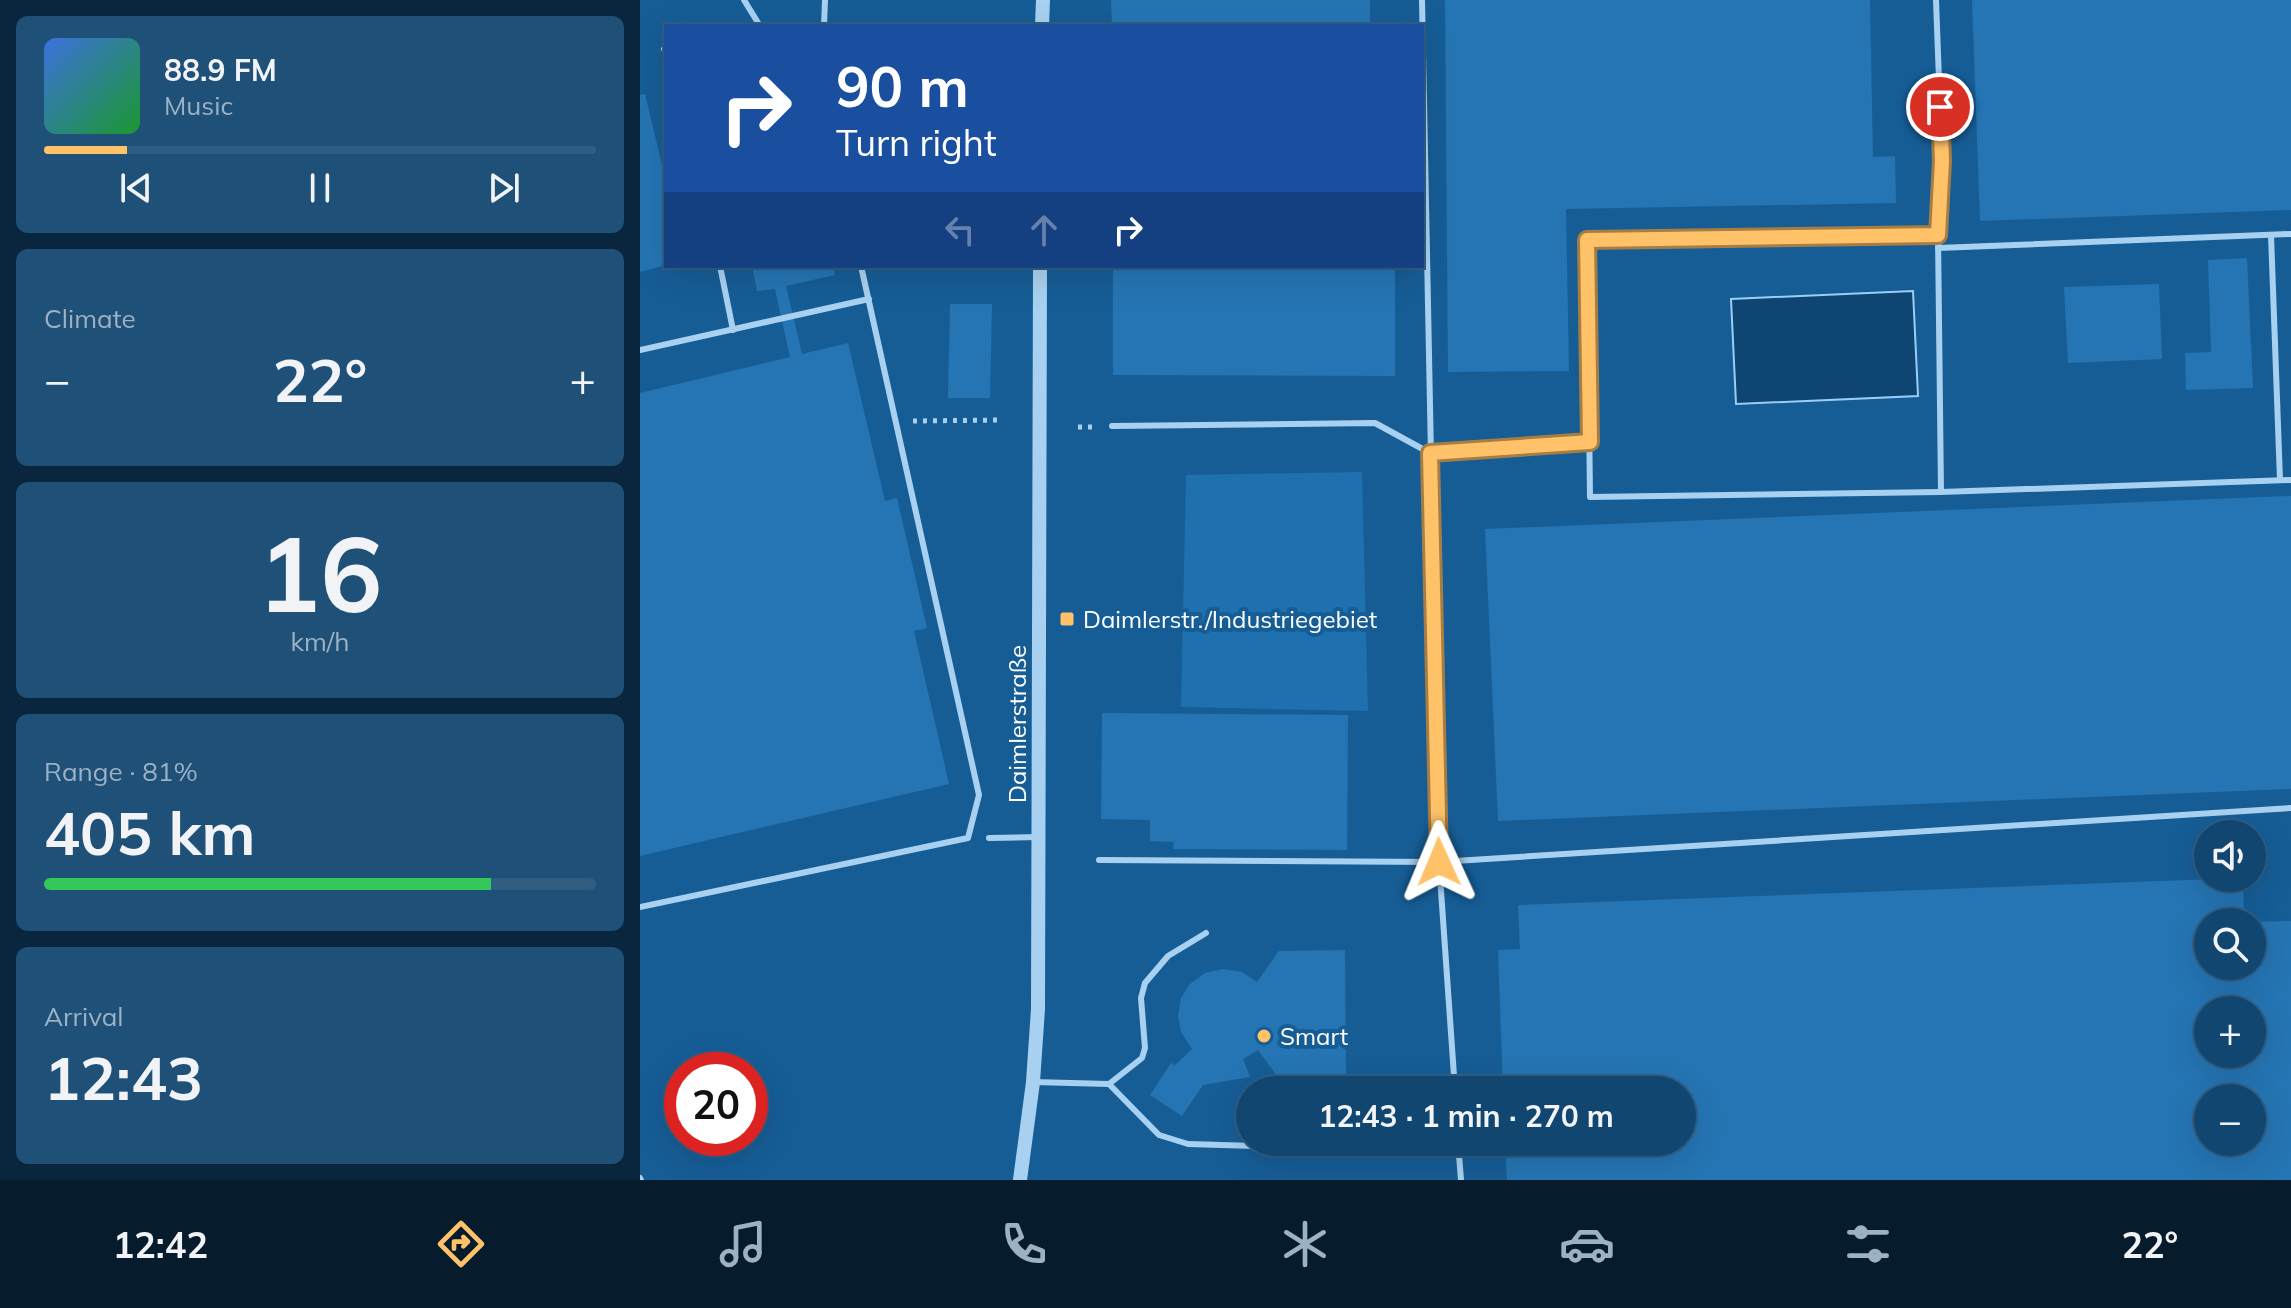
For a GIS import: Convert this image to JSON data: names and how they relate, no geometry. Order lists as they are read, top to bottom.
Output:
{
  "streets": {
    "street": ["Daimlerstraße"]
  },
  "places": {
    "transit": ["Daimlerstr./Industriegebiet"],
    "other": ["Smart"]
  },
  "page": {
    "turn": ["90 m", "Turn right"],
    "song": ["88.9 FM", "Music"],
    "tile": [
      "Climate",
      ["16", "km/h"],
      ["Range · 81%", "405 km"],
      ["Arrival", "12:43"]
    ],
    "heat": ["−", "22°", "+"],
    "map_buttons": ["+", "−"],
    "limit": "20",
    "trip": "12:43 · 1 min · 270 m",
    "tabs": ["12:42", "22°"]
  }
}
